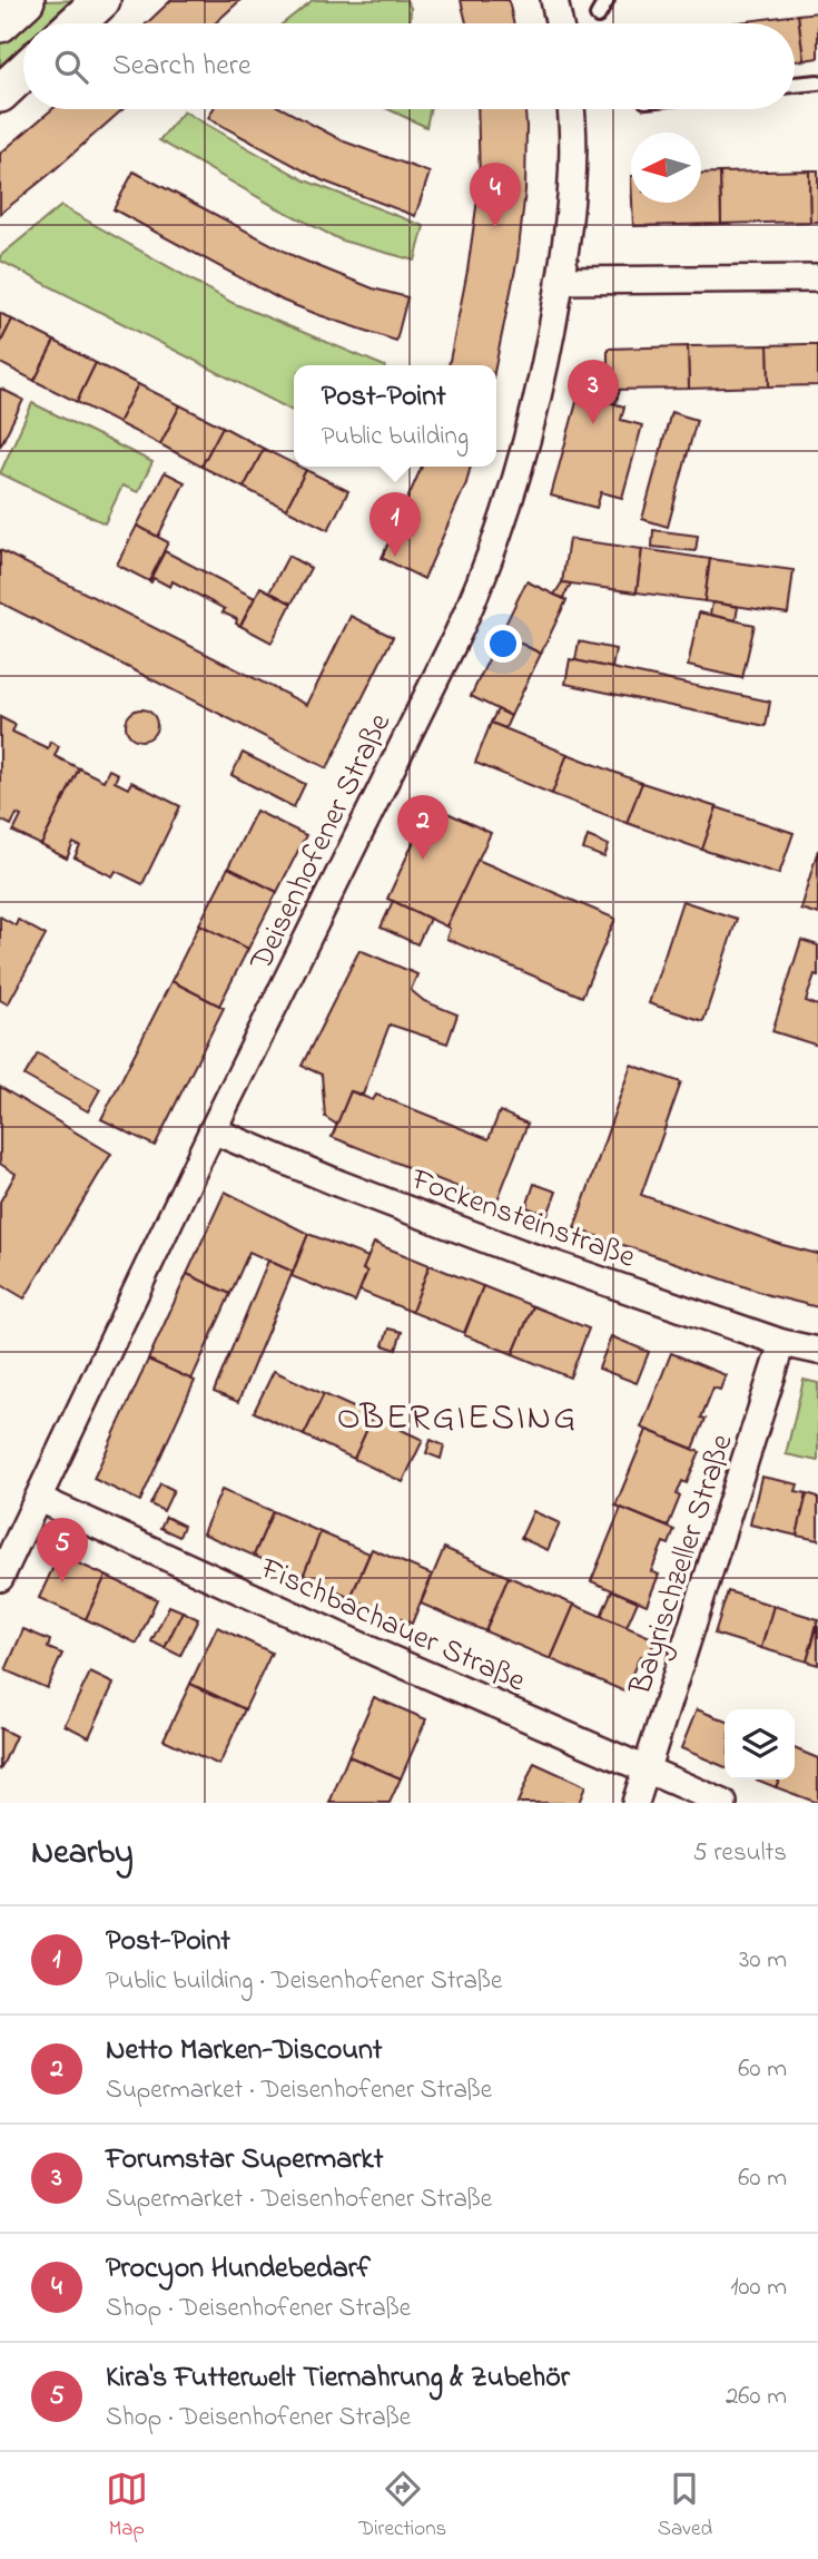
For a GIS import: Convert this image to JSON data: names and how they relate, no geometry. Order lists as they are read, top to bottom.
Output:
{
  "streets": {
    "street": [
      "Deisenhofener Straße",
      "Fockensteinstraße",
      "Bayrischzeller Straße",
      "Fischbachauer Straße"
    ]
  },
  "crossings": [
    ["Deisenhofener Straße", "Fockensteinstraße"],
    ["Deisenhofener Straße", "Fischbachauer Straße"],
    ["Fockensteinstraße", "Bayrischzeller Straße"],
    ["Bayrischzeller Straße", "Fischbachauer Straße"]
  ],
  "districts": ["OBERGIESING"],
  "north": "left",
  "page": {
    "search": "Search here",
    "pins": [
      "4",
      "3",
      "1",
      "2",
      "5"
    ],
    "popup": ["Post-Point", "Public building"],
    "heading": ["Nearby", "5 results"],
    "list": [
      {
        "mark": "1",
        "name": "Post-Point",
        "note": "Public building · Deisenhofener Straße",
        "value": "30 m"
      },
      {
        "mark": "2",
        "name": "Netto Marken-Discount",
        "note": "Supermarket · Deisenhofener Straße",
        "value": "60 m"
      },
      {
        "mark": "3",
        "name": "Forumstar Supermarkt",
        "note": "Supermarket · Deisenhofener Straße",
        "value": "60 m"
      },
      {
        "mark": "4",
        "name": "Procyon Hundebedarf",
        "note": "Shop · Deisenhofener Straße",
        "value": "100 m"
      },
      {
        "mark": "5",
        "name": "Kira's Futterwelt Tiernahrung & Zubehör",
        "note": "Shop · Deisenhofener Straße",
        "value": "260 m"
      }
    ],
    "nav": ["Map", "Directions", "Saved"]
  }
}
